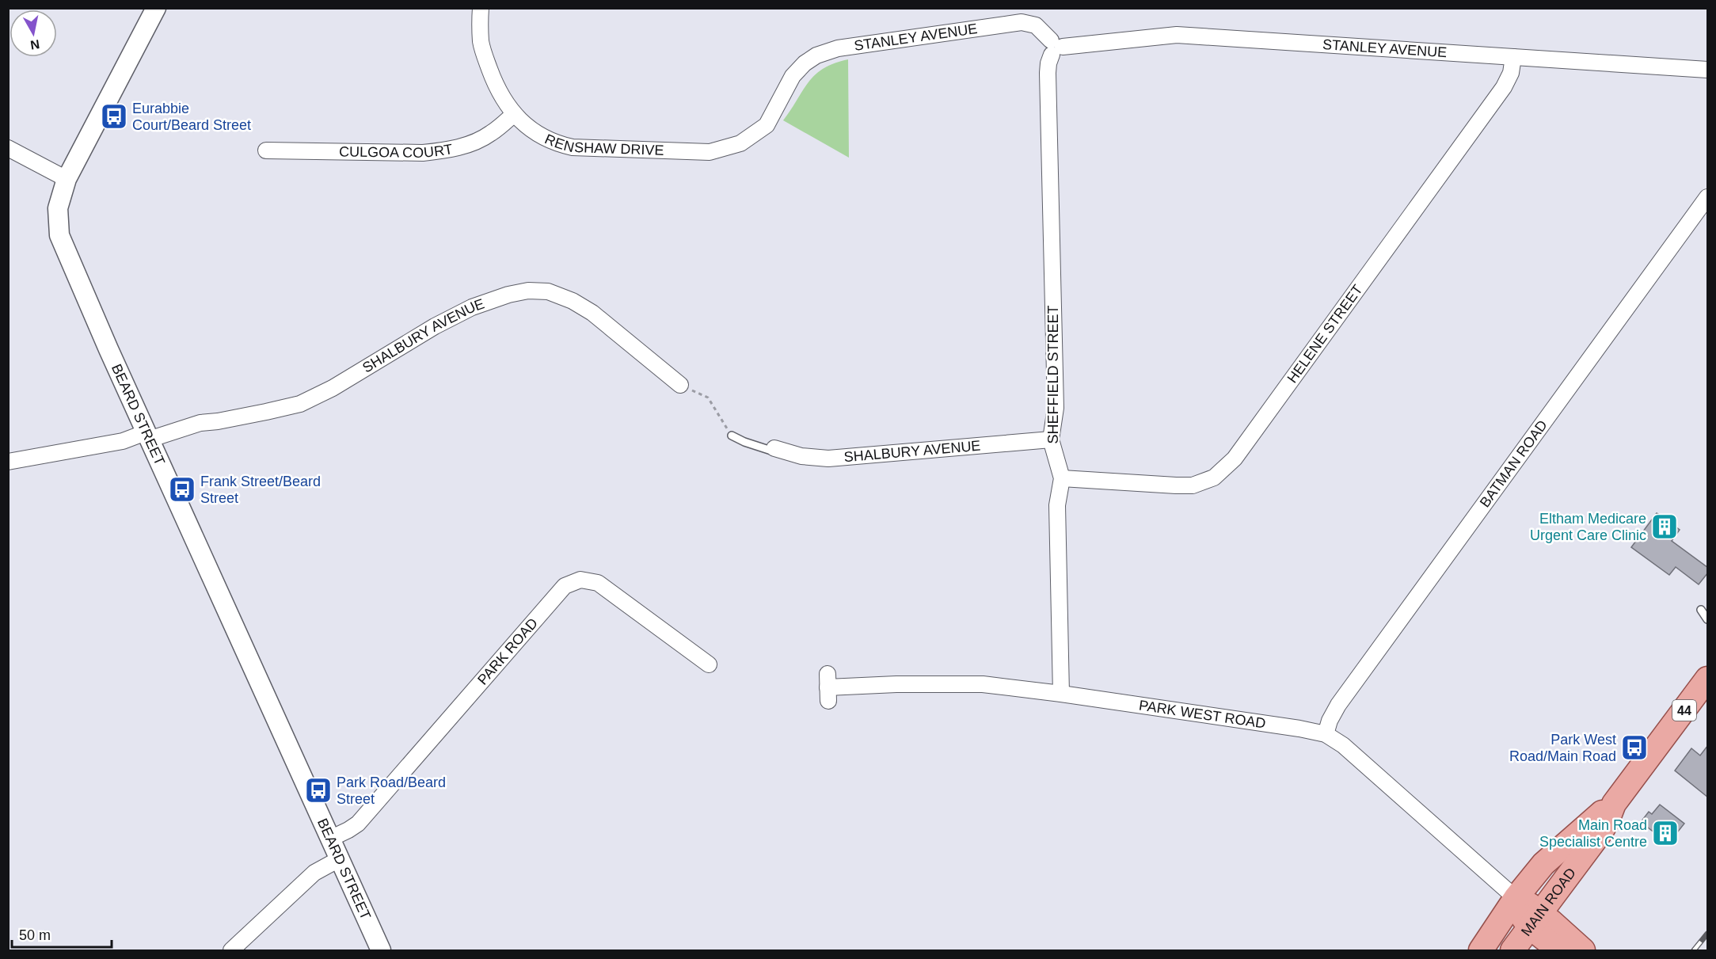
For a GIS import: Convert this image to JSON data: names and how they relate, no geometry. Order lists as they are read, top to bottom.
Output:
{
  "streets": {
    "main road": ["44", "MAIN ROAD"],
    "street": [
      "STANLEY AVENUE",
      "RENSHAW DRIVE",
      "CULGOA COURT",
      "HELENE STREET",
      "SHALBURY AVENUE",
      "SHEFFIELD STREET",
      "BEARD STREET",
      "BATMAN ROAD",
      "PARK ROAD",
      "PARK WEST ROAD"
    ]
  },
  "crossings": [
    ["STANLEY AVENUE", "RENSHAW DRIVE"],
    ["STANLEY AVENUE", "HELENE STREET"],
    ["STANLEY AVENUE", "SHEFFIELD STREET"],
    ["RENSHAW DRIVE", "CULGOA COURT"],
    ["HELENE STREET", "SHEFFIELD STREET"],
    ["SHALBURY AVENUE", "SHEFFIELD STREET"],
    ["SHALBURY AVENUE", "BEARD STREET"],
    ["SHEFFIELD STREET", "PARK WEST ROAD"],
    ["BEARD STREET", "PARK ROAD"],
    ["BATMAN ROAD", "PARK WEST ROAD"],
    ["PARK WEST ROAD", "MAIN ROAD"]
  ],
  "places": {
    "bus stop": [
      "Eurabbie Court/Beard Street",
      "Frank Street/Beard Street",
      "Park West Road/Main Road",
      "Park Road/Beard Street"
    ],
    "building": ["Eltham Medicare Urgent Care Clinic", "Main Road Specialist Centre"]
  },
  "scale_bar": "50 m",
  "north": "bottom"
}
